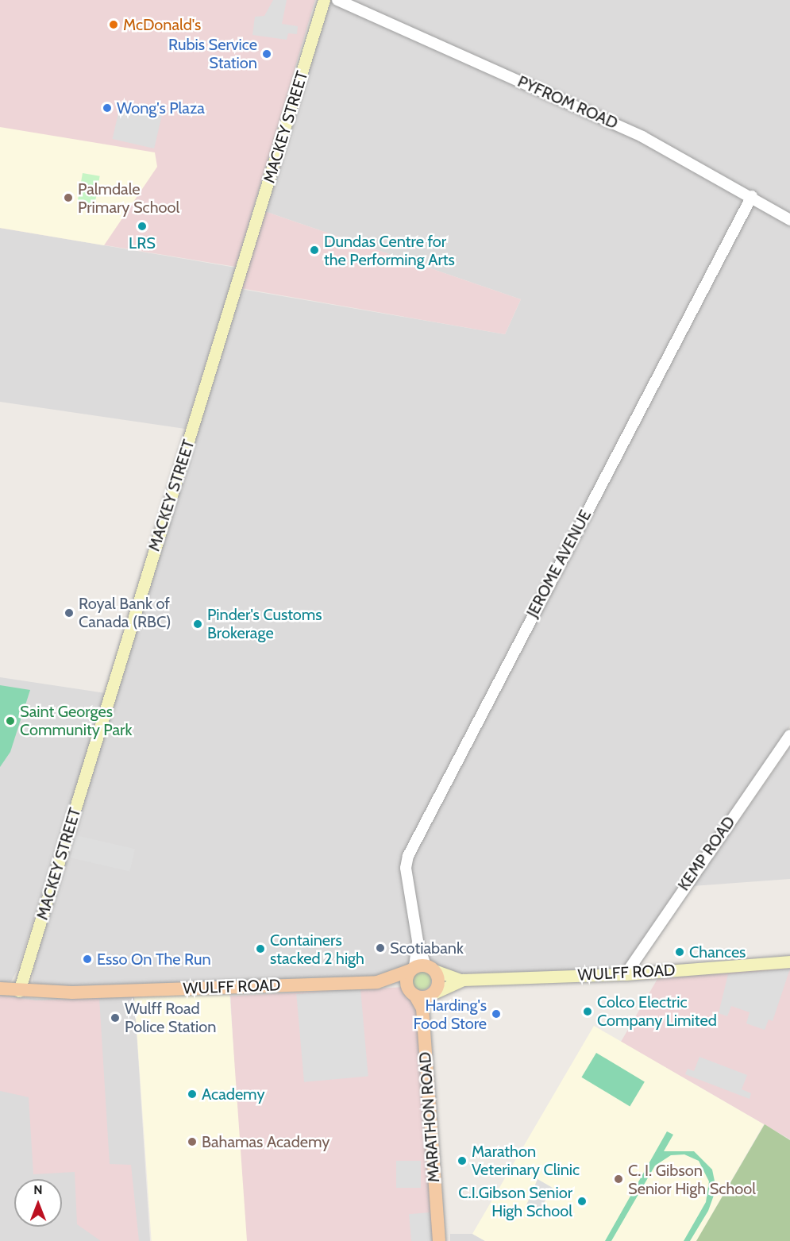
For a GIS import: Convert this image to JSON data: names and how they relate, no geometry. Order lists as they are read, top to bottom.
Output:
{
  "streets": {
    "main road": ["MACKEY STREET", "WULFF ROAD", "MARATHON ROAD"],
    "street": ["PYFROM ROAD", "JEROME AVENUE", "KEMP ROAD"]
  },
  "crossings": [
    ["PYFROM ROAD", "JEROME AVENUE"],
    ["MACKEY STREET", "WULFF ROAD"],
    ["JEROME AVENUE", "WULFF ROAD"],
    ["JEROME AVENUE", "MARATHON ROAD"],
    ["KEMP ROAD", "WULFF ROAD"],
    ["WULFF ROAD", "MARATHON ROAD"]
  ],
  "places": [
    "McDonald's",
    "Rubis Service Station",
    "Wong's Plaza",
    "Palmdale Primary School",
    "LRS",
    "Dundas Centre for the Performing Arts",
    "Royal Bank of Canada (RBC)",
    "Pinder's Customs Brokerage",
    "Saint Georges Community Park",
    "Scotiabank",
    "Containers stacked 2 high",
    "Chances",
    "Esso On The Run",
    "Colco Electric Company Limited",
    "Harding's Food Store",
    "Wulff Road Police Station",
    "Academy",
    "Bahamas Academy",
    "Marathon Veterinary Clinic",
    "C. I. Gibson Senior High School",
    "C.I.Gibson Senior High School"
  ],
  "north": "top"
}
